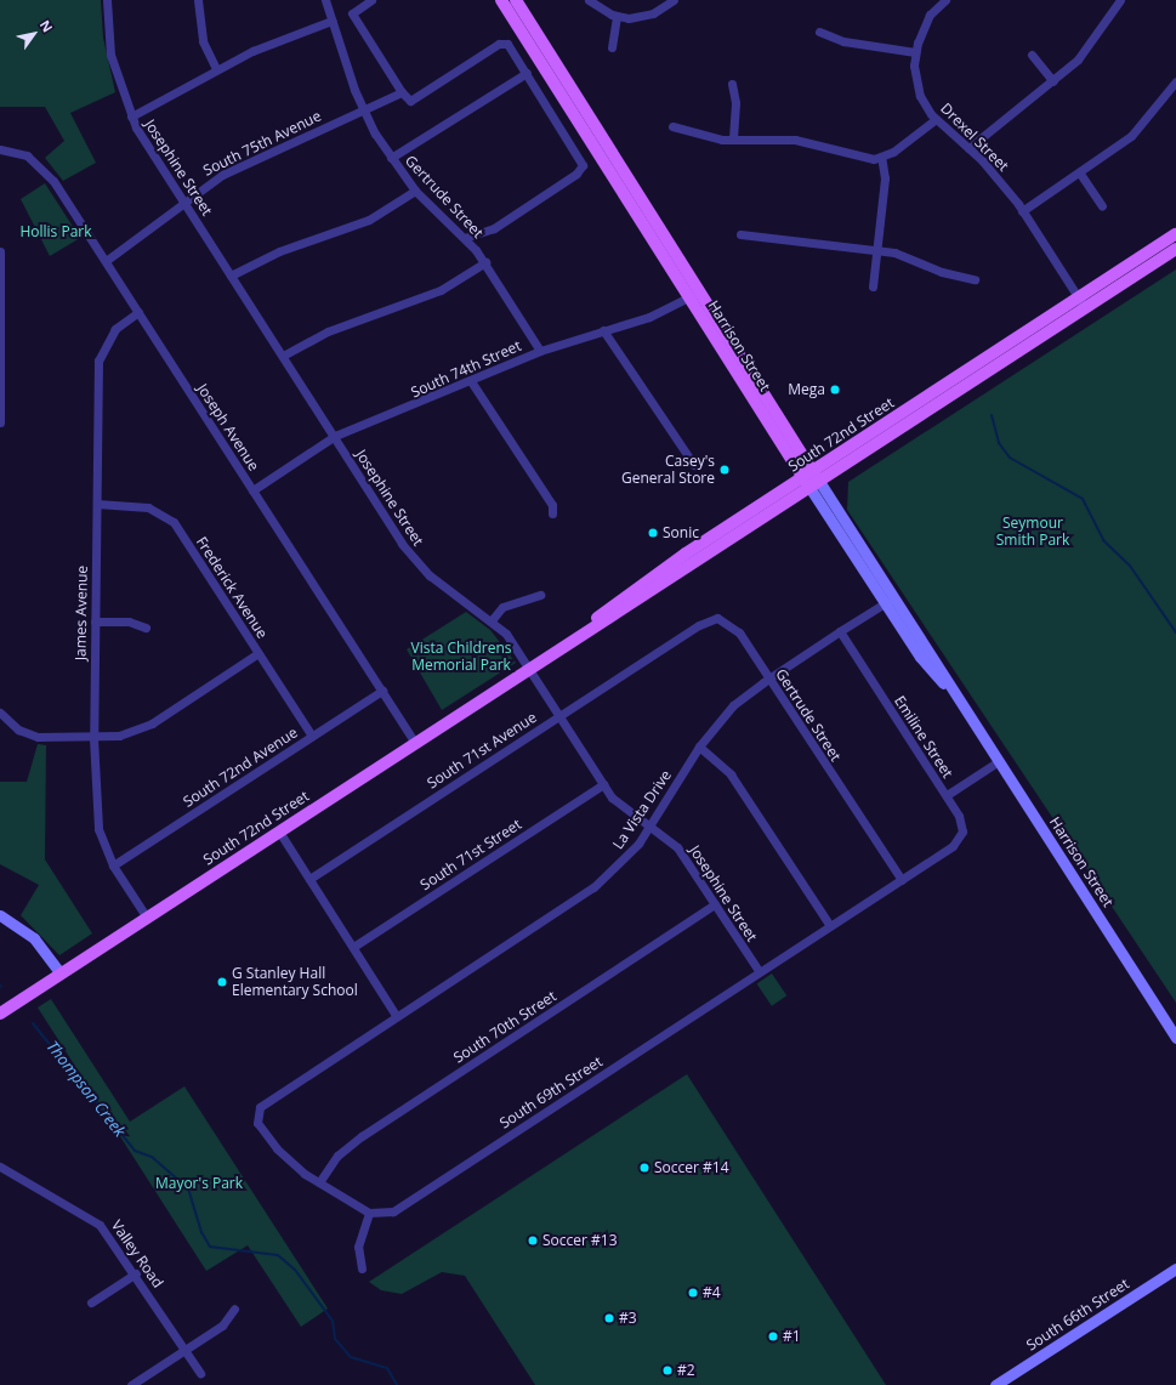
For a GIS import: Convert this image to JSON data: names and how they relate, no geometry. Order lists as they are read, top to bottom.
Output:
{
  "streets": {
    "main road": ["Harrison Street", "South 72nd Street", "South 66th Street"],
    "street": [
      "Drexel Street",
      "South 75th Avenue",
      "Josephine Street",
      "Gertrude Street",
      "South 74th Street",
      "Joseph Avenue",
      "Frederick Avenue",
      "James Avenue",
      "Emiline Street",
      "South 71st Avenue",
      "South 72nd Avenue",
      "La Vista Drive",
      "South 71st Street",
      "South 70th Street",
      "South 69th Street",
      "Valley Road"
    ]
  },
  "crossings": [
    ["Drexel Street", "South 72nd Street"],
    ["South 75th Avenue", "Josephine Street"],
    ["South 75th Avenue", "Gertrude Street"],
    ["South 75th Avenue", "Joseph Avenue"],
    ["Josephine Street", "South 74th Street"],
    ["Josephine Street", "South 72nd Street"],
    ["Josephine Street", "South 71st Avenue"],
    ["Josephine Street", "La Vista Drive"],
    ["Josephine Street", "South 71st Street"],
    ["Josephine Street", "South 70th Street"],
    ["Josephine Street", "South 69th Street"],
    ["Gertrude Street", "South 74th Street"],
    ["Gertrude Street", "South 71st Avenue"],
    ["Gertrude Street", "La Vista Drive"],
    ["Gertrude Street", "South 69th Street"],
    ["Harrison Street", "South 74th Street"],
    ["Harrison Street", "South 72nd Street"],
    ["Harrison Street", "La Vista Drive"],
    ["South 74th Street", "Joseph Avenue"],
    ["Joseph Avenue", "South 72nd Street"],
    ["Joseph Avenue", "James Avenue"],
    ["Joseph Avenue", "South 72nd Avenue"],
    ["South 72nd Street", "James Avenue"],
    ["Frederick Avenue", "James Avenue"],
    ["Frederick Avenue", "South 72nd Avenue"],
    ["James Avenue", "South 72nd Avenue"],
    ["Emiline Street", "La Vista Drive"],
    ["Emiline Street", "South 69th Street"],
    ["La Vista Drive", "South 70th Street"]
  ],
  "water": ["Thompson Creek"],
  "parks": [
    "Hollis Park",
    "Seymour Smith Park",
    "Vista Childrens Memorial Park",
    "Mayor's Park"
  ],
  "places": [
    "Mega",
    "Casey's General Store",
    "Sonic",
    "G Stanley Hall Elementary School",
    "Soccer #14",
    "Soccer #13",
    "#4",
    "#3",
    "#1",
    "#2"
  ],
  "north": "top right"
}
